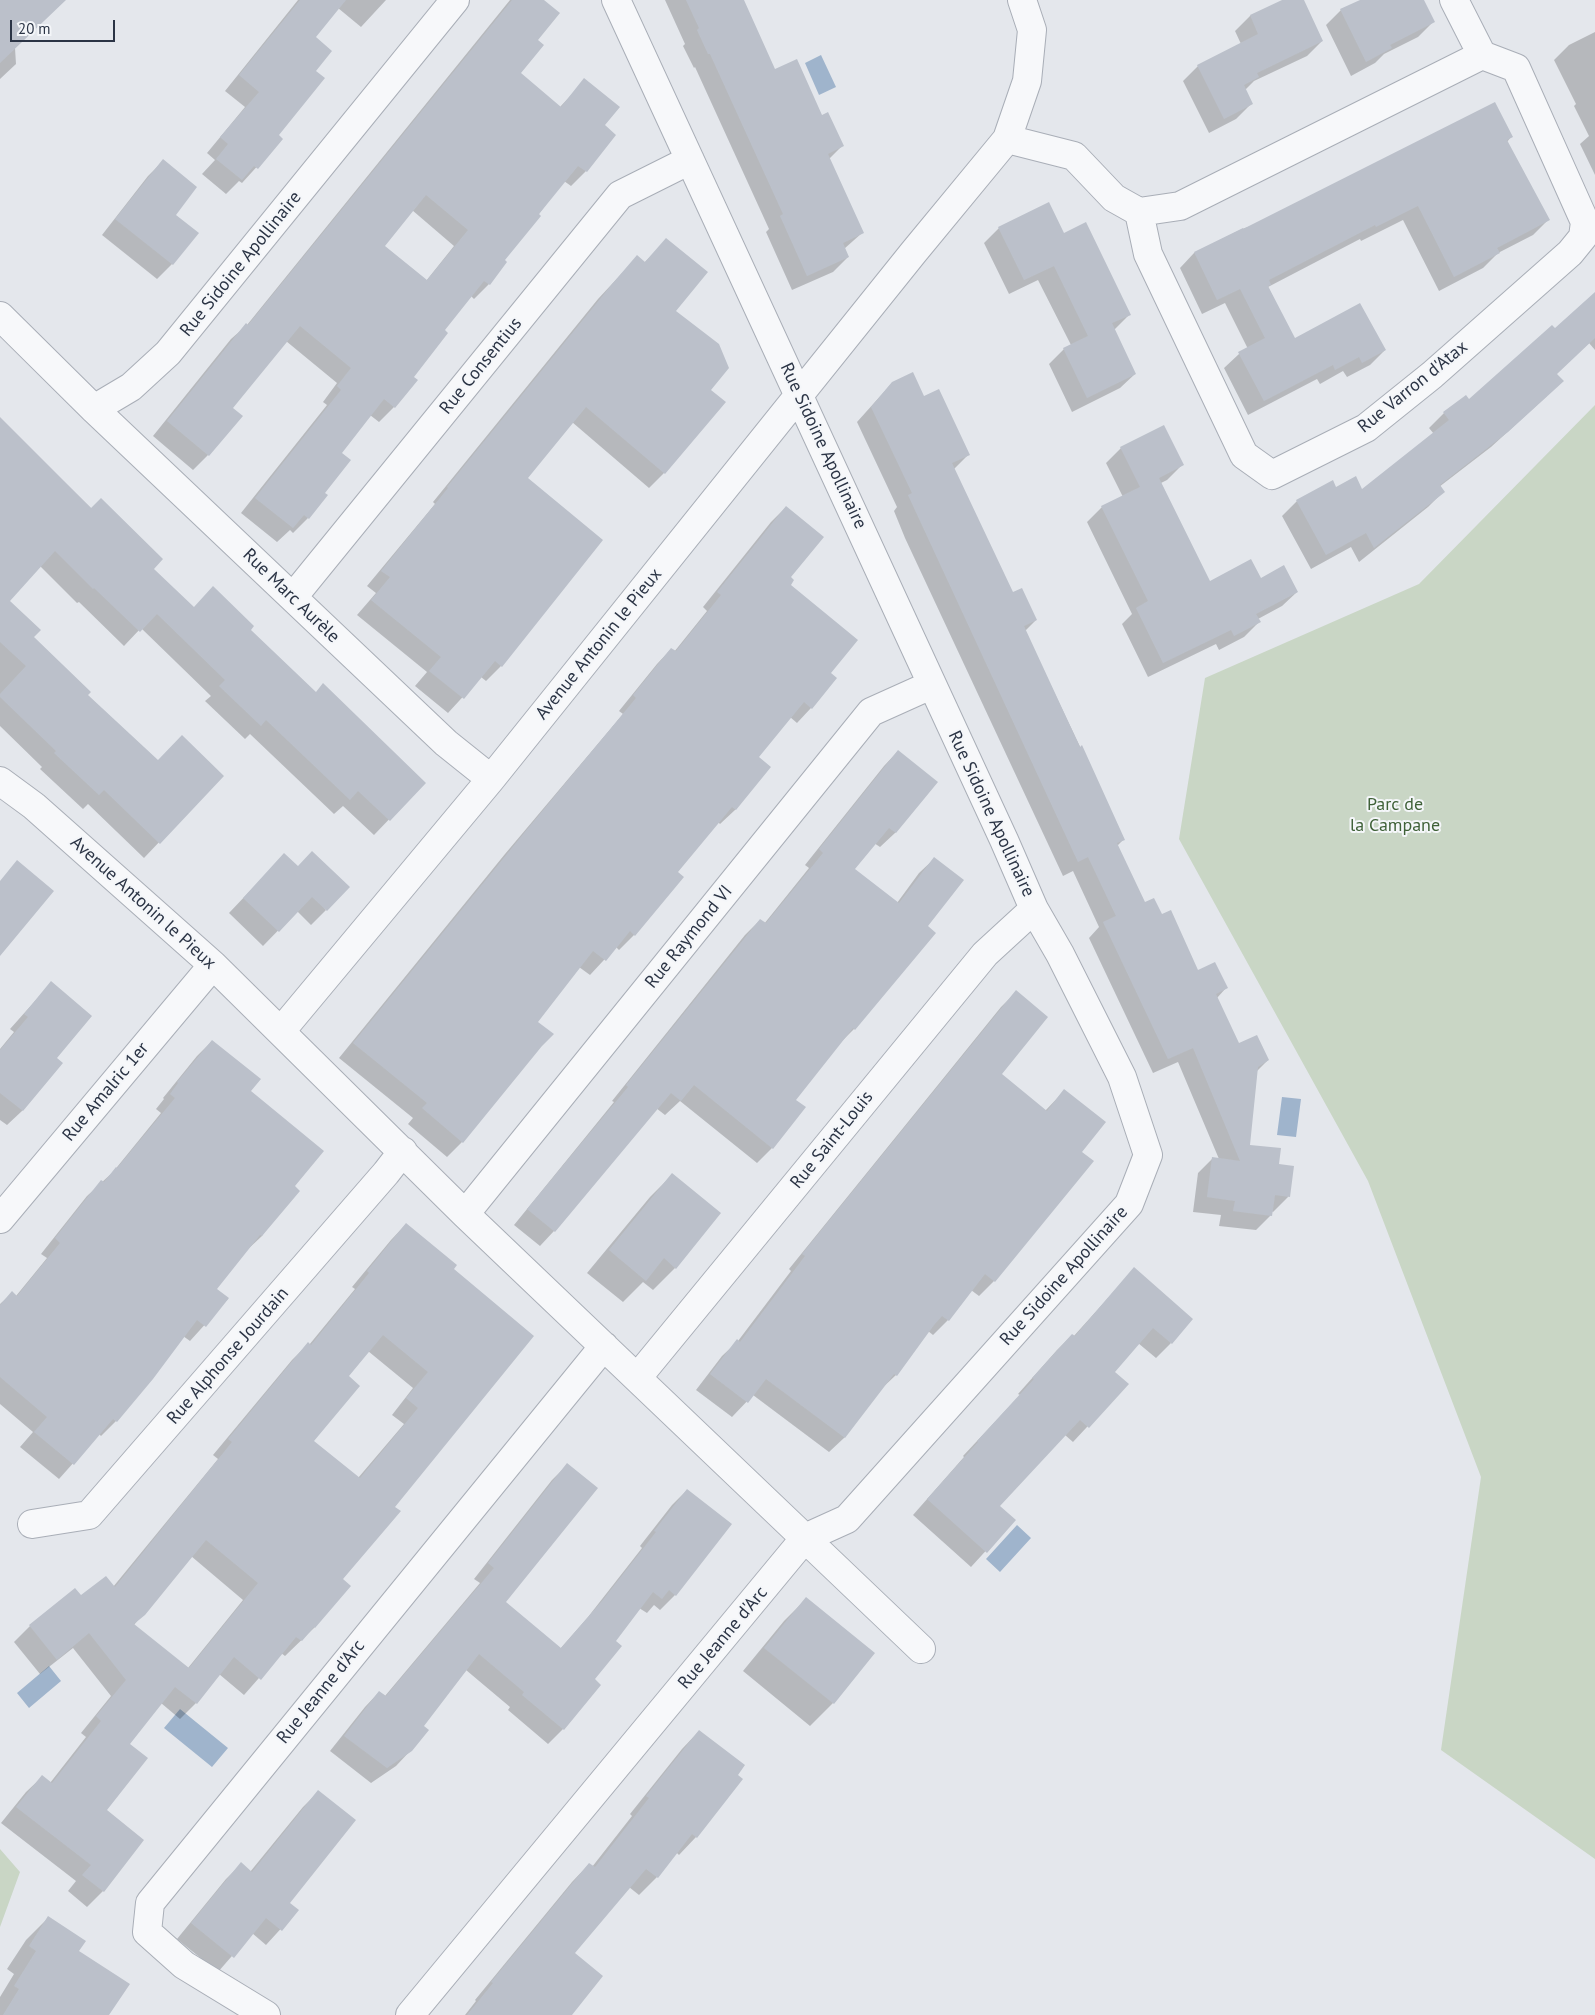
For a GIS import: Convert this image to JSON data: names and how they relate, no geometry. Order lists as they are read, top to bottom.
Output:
{
  "streets": {
    "street": [
      "Rue Sidoine Apollinaire",
      "Rue Consentius",
      "Rue Varron d'Atax",
      "Rue Marc Aurèle",
      "Avenue Antonin le Pieux",
      "Rue Raymond VI",
      "Rue Amalric 1er",
      "Rue Saint-Louis",
      "Rue Alphonse Jourdain",
      "Rue Jeanne d'Arc"
    ]
  },
  "crossings": [
    ["Rue Sidoine Apollinaire", "Rue Consentius"],
    ["Rue Sidoine Apollinaire", "Rue Marc Aurèle"],
    ["Rue Sidoine Apollinaire", "Avenue Antonin le Pieux"],
    ["Rue Sidoine Apollinaire", "Rue Raymond VI"],
    ["Rue Sidoine Apollinaire", "Rue Saint-Louis"],
    ["Rue Sidoine Apollinaire", "Rue Jeanne d'Arc"],
    ["Rue Consentius", "Rue Marc Aurèle"],
    ["Rue Marc Aurèle", "Avenue Antonin le Pieux"],
    ["Avenue Antonin le Pieux", "Rue Raymond VI"],
    ["Avenue Antonin le Pieux", "Rue Amalric 1er"],
    ["Avenue Antonin le Pieux", "Rue Saint-Louis"],
    ["Avenue Antonin le Pieux", "Rue Alphonse Jourdain"],
    ["Avenue Antonin le Pieux", "Rue Jeanne d'Arc"]
  ],
  "parks": ["Parc de la Campane"],
  "scale_bar": "20 m"
}
